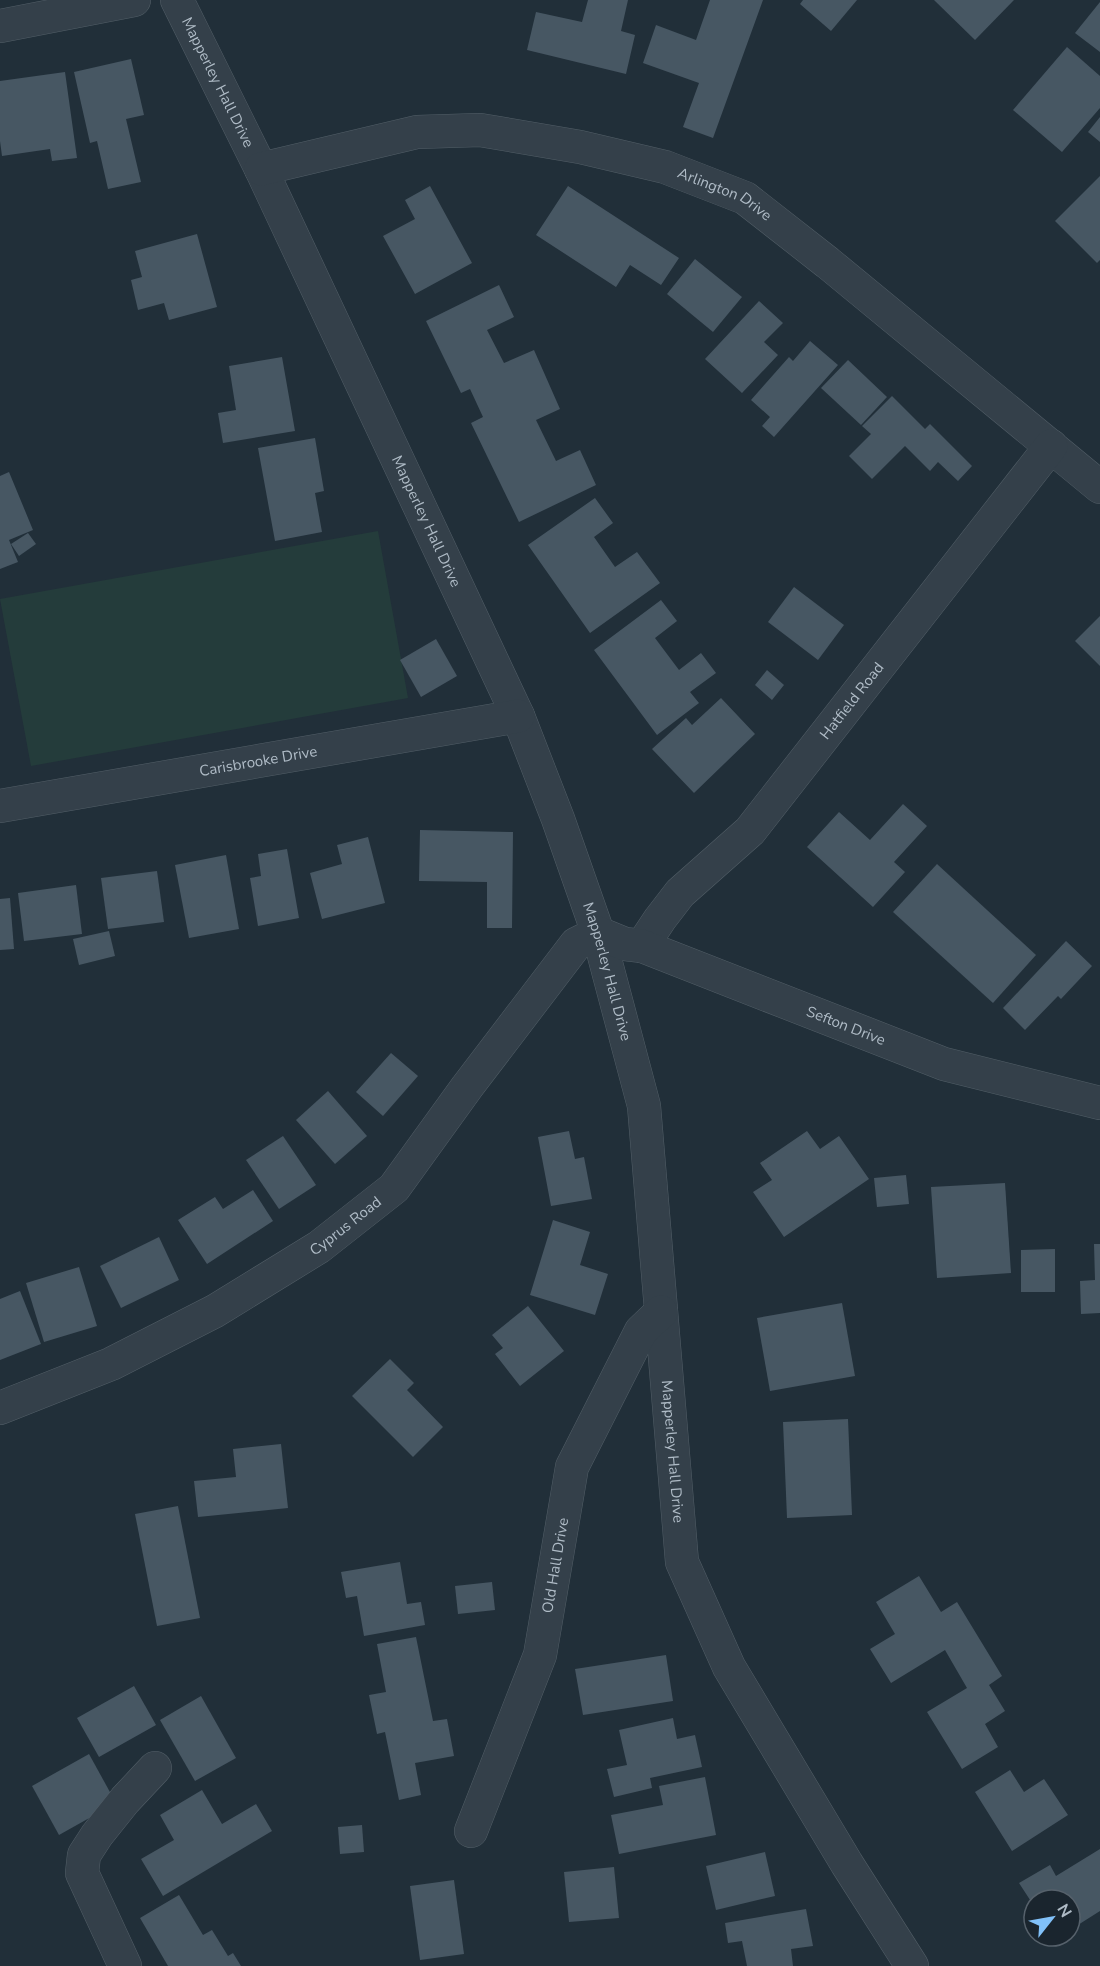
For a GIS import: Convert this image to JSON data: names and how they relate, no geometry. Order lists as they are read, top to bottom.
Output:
{
  "streets": {
    "street": [
      "Mapperley Hall Drive",
      "Arlington Drive",
      "Hatfield Road",
      "Carisbrooke Drive",
      "Sefton Drive",
      "Cyprus Road",
      "Old Hall Drive"
    ]
  },
  "crossings": [
    ["Mapperley Hall Drive", "Arlington Drive"],
    ["Mapperley Hall Drive", "Carisbrooke Drive"],
    ["Mapperley Hall Drive", "Sefton Drive"],
    ["Mapperley Hall Drive", "Cyprus Road"],
    ["Mapperley Hall Drive", "Old Hall Drive"],
    ["Arlington Drive", "Hatfield Road"],
    ["Hatfield Road", "Sefton Drive"],
    ["Sefton Drive", "Cyprus Road"]
  ],
  "north": "top right"
}
